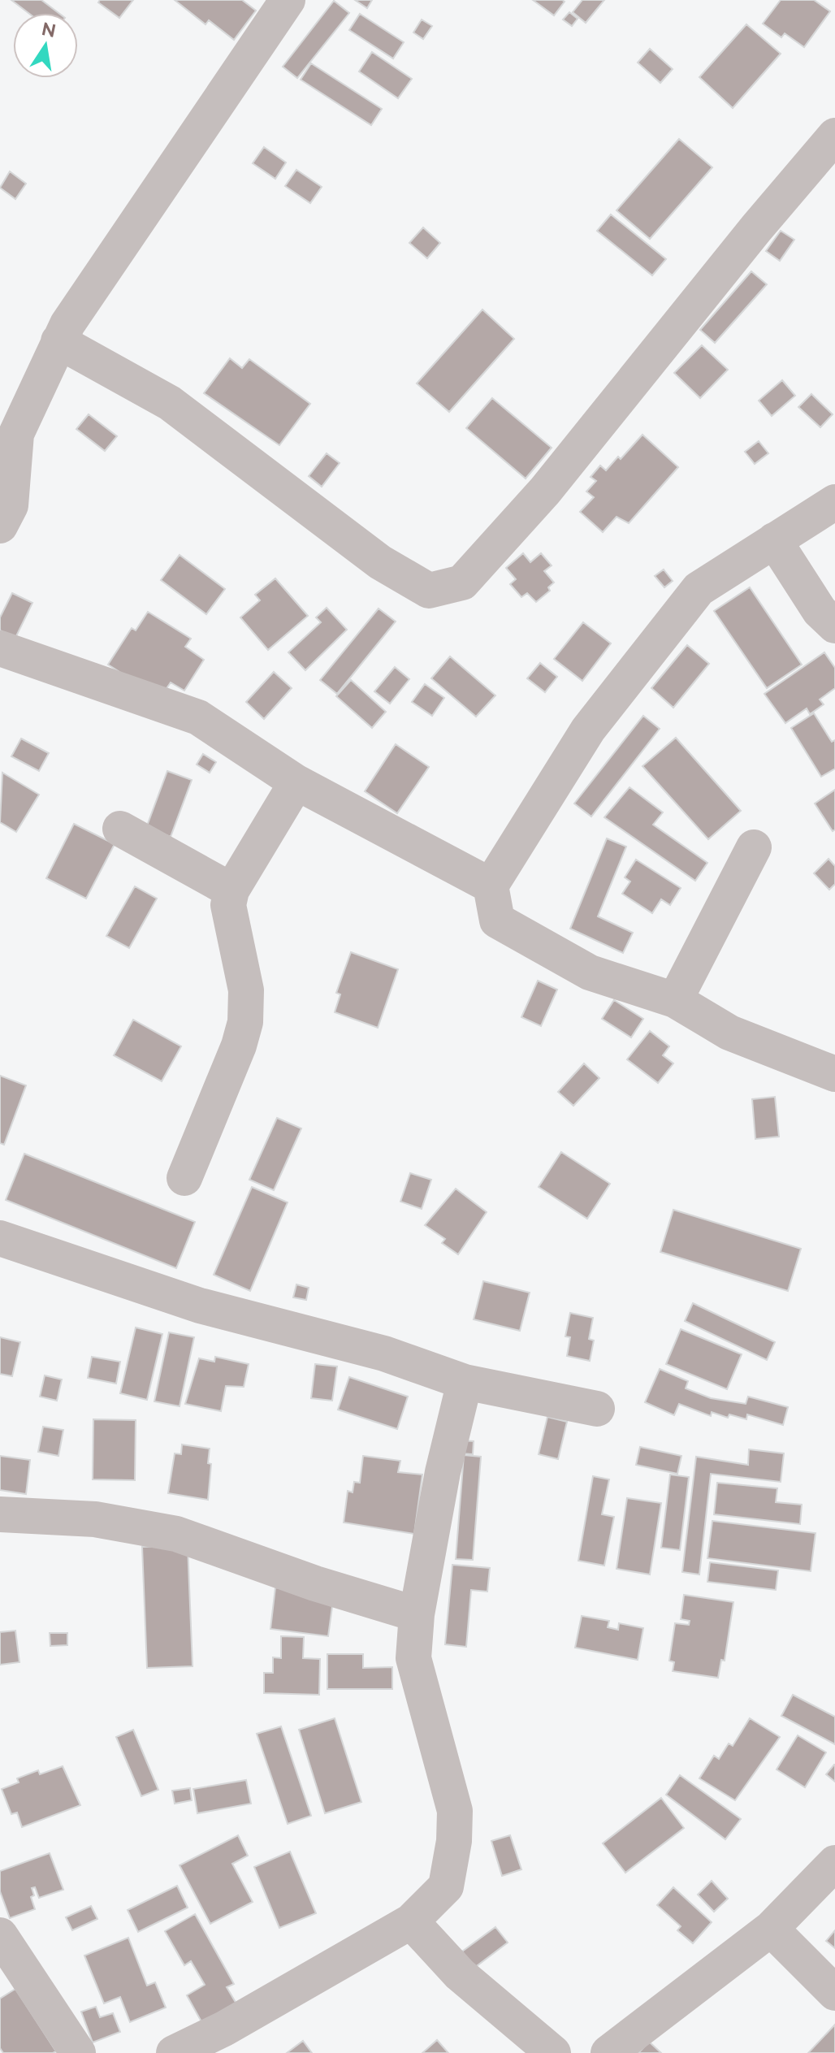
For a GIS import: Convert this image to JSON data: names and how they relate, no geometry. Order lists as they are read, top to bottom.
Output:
{
  "north": "top"
}
